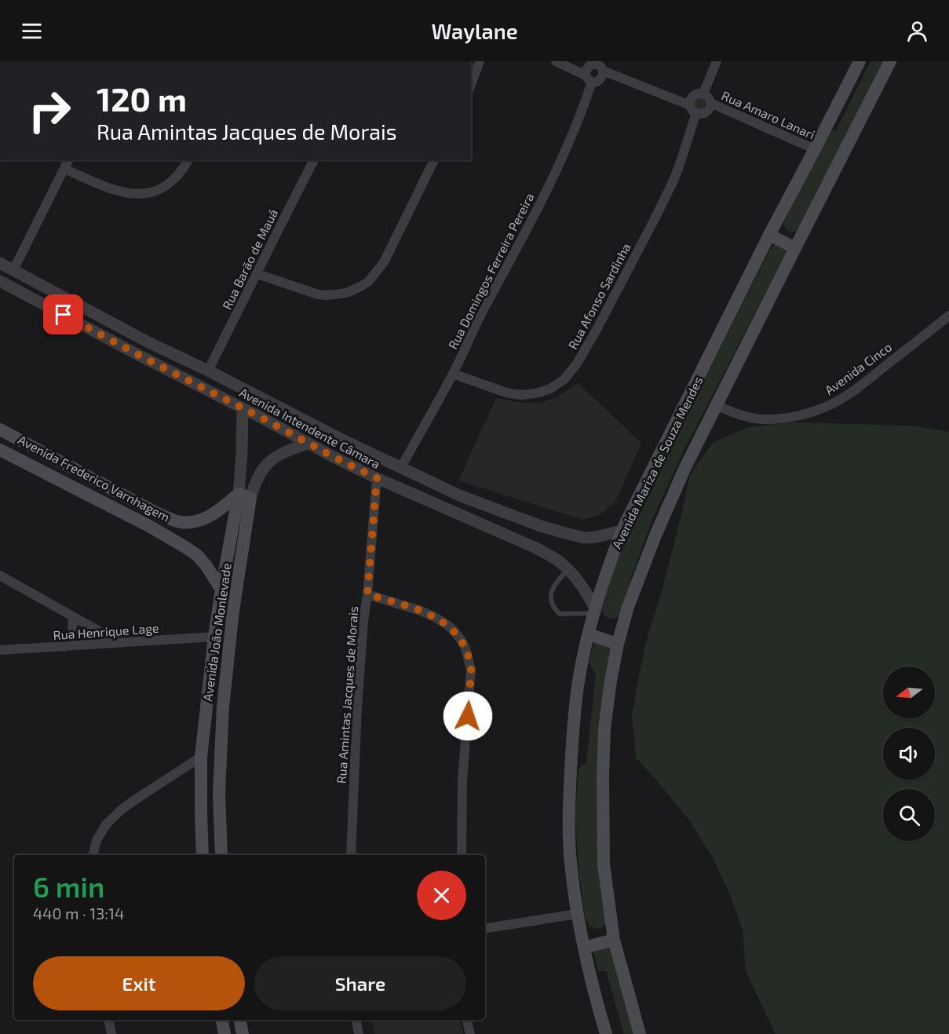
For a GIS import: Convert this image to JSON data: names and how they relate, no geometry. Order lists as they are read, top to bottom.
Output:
{
  "streets": {
    "main road": ["Avenida Mariza de Souza Mendes", "Avenida Frederico Varnhagem", "Avenida João Monlevade"],
    "street": [
      "Rua Amaro Lanari",
      "Rua Barão de Mauá",
      "Rua Domingos Ferreira Pereira",
      "Rua Afonso Sardinha",
      "Avenida Cinco",
      "Avenida Intendente Câmara",
      "Rua Henrique Lage",
      "Rua Amintas Jacques de Morais"
    ]
  },
  "crossings": [
    ["Rua Amaro Lanari", "Rua Afonso Sardinha"],
    ["Rua Amaro Lanari", "Avenida Mariza de Souza Mendes"],
    ["Rua Barão de Mauá", "Avenida Intendente Câmara"],
    ["Rua Domingos Ferreira Pereira", "Rua Afonso Sardinha"],
    ["Rua Domingos Ferreira Pereira", "Avenida Intendente Câmara"],
    ["Avenida Intendente Câmara", "Avenida Mariza de Souza Mendes"],
    ["Avenida Intendente Câmara", "Avenida João Monlevade"],
    ["Avenida Intendente Câmara", "Rua Amintas Jacques de Morais"],
    ["Avenida Frederico Varnhagem", "Avenida João Monlevade"],
    ["Rua Henrique Lage", "Avenida João Monlevade"]
  ],
  "north": "left",
  "page": {
    "header": "Waylane",
    "turn": ["120 m", "Rua Amintas Jacques de Morais"],
    "heading": ["6 min", "440 m · 13:14"],
    "buttons": ["Exit", "Share"]
  }
}
